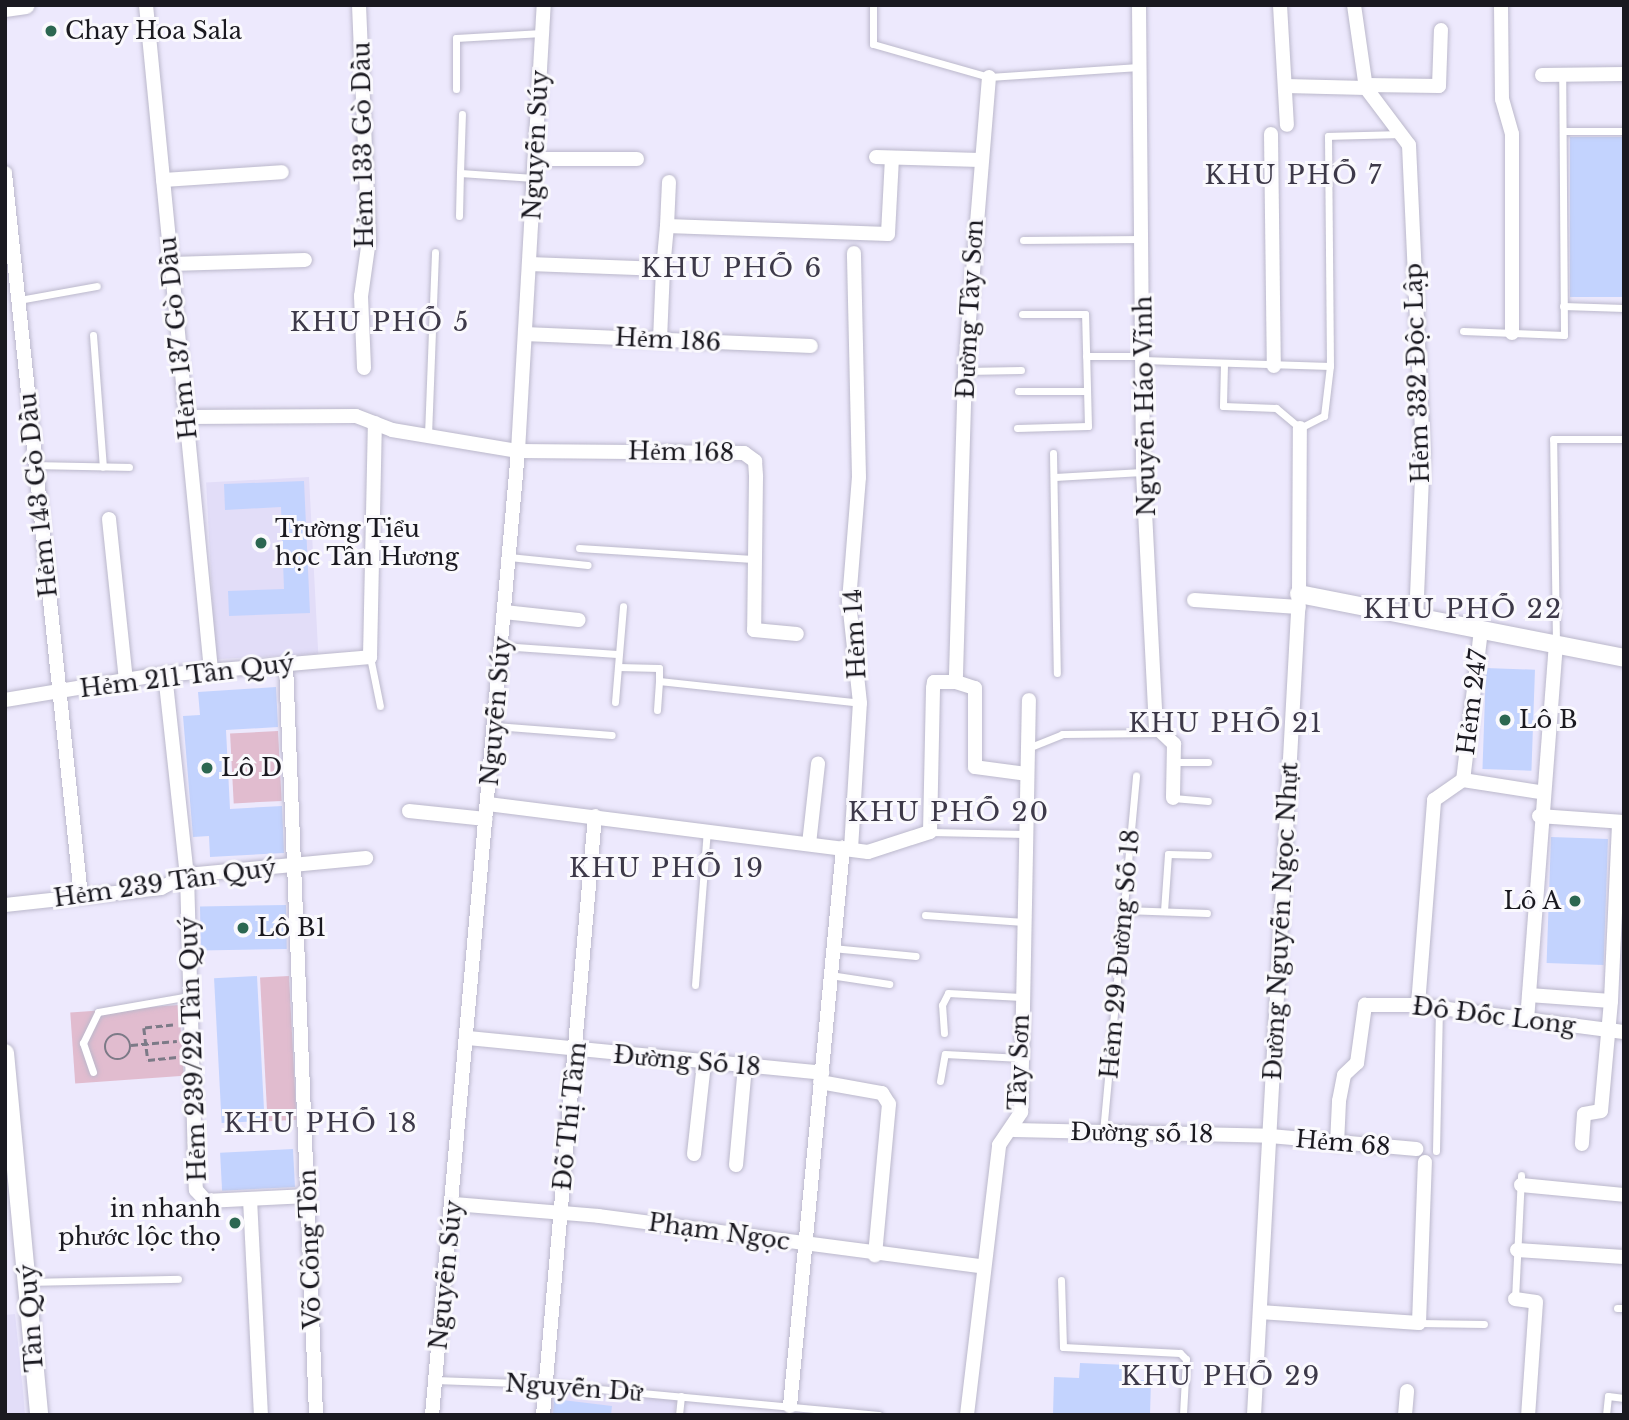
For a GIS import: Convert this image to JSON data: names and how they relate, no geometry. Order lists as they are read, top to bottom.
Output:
{
  "streets": {
    "street": [
      "Hẻm 133 Gò Dầu",
      "Nguyễn Súy",
      "Đường Tây Sơn",
      "Hẻm 137 Gò Dầu",
      "Hẻm 186",
      "Hẻm 332 Độc Lập",
      "Nguyễn Háo Vĩnh",
      "Hẻm 168",
      "Hẻm 143 Gò Dầu",
      "Hẻm 14",
      "Hẻm 211 Tân Quý",
      "Hẻm 247",
      "Hẻm 239 Tân Quý",
      "Đường Nguyễn Ngọc Nhựt",
      "Đô Đốc Long",
      "Hẻm 239/22 Tân Quý",
      "Đường Số 18",
      "Tây Sơn",
      "Đỗ Thị Tâm",
      "Đường số 18",
      "Hẻm 68",
      "Phạm Ngọc",
      "Võ Công Tồn",
      "Tân Quý"
    ],
    "lane": ["Hẻm 29 Đường Số 18", "Nguyễn Dữ"]
  },
  "crossings": [
    ["Nguyễn Súy", "Hẻm 186"],
    ["Nguyễn Súy", "Hẻm 168"],
    ["Nguyễn Súy", "Đường Số 18"],
    ["Nguyễn Súy", "Phạm Ngọc"],
    ["Nguyễn Súy", "Nguyễn Dữ"],
    ["Hẻm 137 Gò Dầu", "Hẻm 211 Tân Quý"],
    ["Hẻm 143 Gò Dầu", "Hẻm 211 Tân Quý"],
    ["Hẻm 143 Gò Dầu", "Hẻm 239 Tân Quý"],
    ["Hẻm 14", "Đường Số 18"],
    ["Hẻm 14", "Phạm Ngọc"],
    ["Hẻm 14", "Nguyễn Dữ"],
    ["Hẻm 211 Tân Quý", "Hẻm 239/22 Tân Quý"],
    ["Hẻm 211 Tân Quý", "Võ Công Tồn"],
    ["Hẻm 239 Tân Quý", "Hẻm 239/22 Tân Quý"],
    ["Hẻm 239 Tân Quý", "Võ Công Tồn"],
    ["Đường Nguyễn Ngọc Nhựt", "Đường số 18"],
    ["Đường Nguyễn Ngọc Nhựt", "Hẻm 68"],
    ["Hẻm 29 Đường Số 18", "Đường số 18"],
    ["Đô Đốc Long", "Hẻm 68"],
    ["Hẻm 239/22 Tân Quý", "Võ Công Tồn"],
    ["Đường Số 18", "Đỗ Thị Tâm"],
    ["Đường Số 18", "Phạm Ngọc"],
    ["Tây Sơn", "Đường số 18"],
    ["Tây Sơn", "Phạm Ngọc"],
    ["Đỗ Thị Tâm", "Phạm Ngọc"],
    ["Đỗ Thị Tâm", "Nguyễn Dữ"],
    ["Đường số 18", "Hẻm 68"]
  ],
  "districts": [
    "KHU PHỐ 7",
    "KHU PHỐ 6",
    "KHU PHỐ 5",
    "KHU PHỐ 22",
    "KHU PHỐ 21",
    "KHU PHỐ 20",
    "KHU PHỐ 19",
    "KHU PHỐ 18",
    "KHU PHỐ 29"
  ],
  "places": [
    "Chay Hoa Sala",
    "Trường Tiểu học Tân Hương",
    "Lô B",
    "Lô D",
    "Lô A",
    "Lô B1",
    "in nhanh phước lộc thọ"
  ]
}
